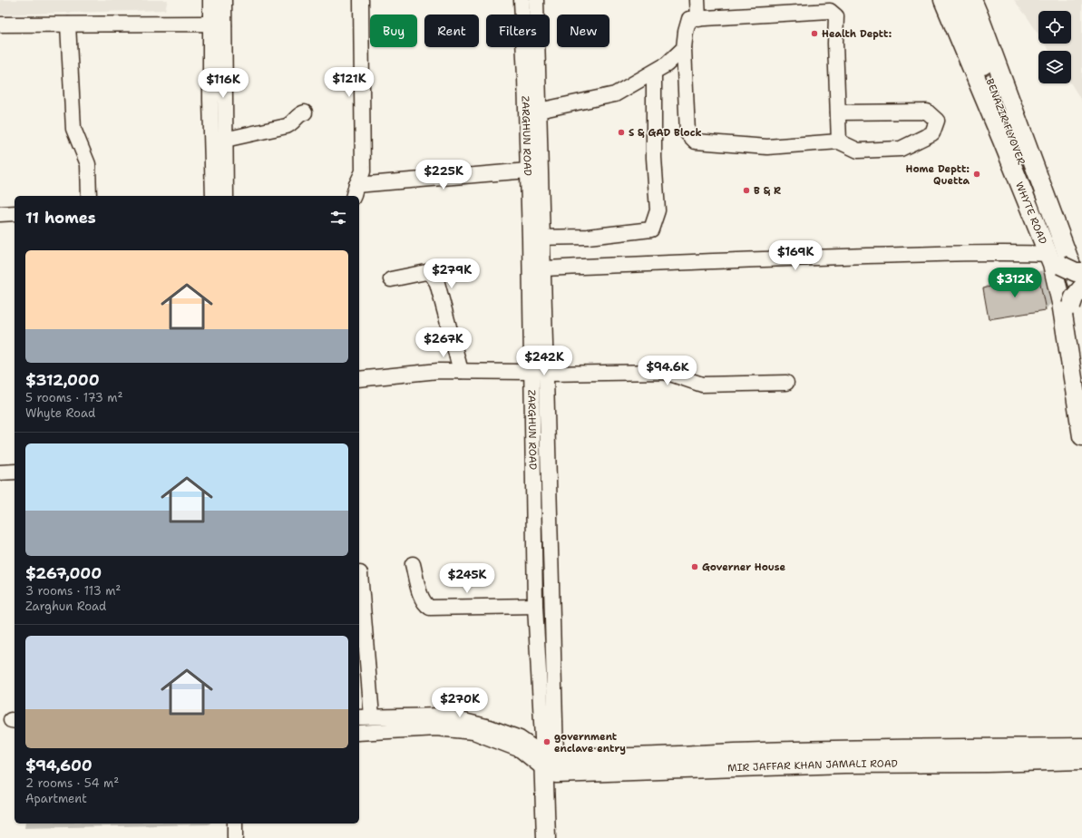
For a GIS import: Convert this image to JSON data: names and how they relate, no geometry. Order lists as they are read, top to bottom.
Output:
{
  "streets": {
    "main road": [
      "BENAZIR FLYOVER",
      "ZARGHUN ROAD",
      "WHYTE ROAD",
      "MIR JAFFAR KHAN JAMALI ROAD"
    ]
  },
  "crossings": [
    ["BENAZIR FLYOVER", "WHYTE ROAD"],
    ["ZARGHUN ROAD", "MIR JAFFAR KHAN JAMALI ROAD"]
  ],
  "places": [
    "Health Deptt:",
    "S & GAD Block",
    "Home Deptt: Quetta",
    "B & R",
    "Governer House",
    "government enclave entry"
  ],
  "page": {
    "chip": [
      "Buy",
      "Rent",
      "Filters",
      "New"
    ],
    "price": [
      "$121K",
      "$116K",
      "$225K",
      "$169K",
      "$279K",
      "$312K",
      "$267K",
      "$242K",
      "$94.6K",
      "$245K",
      "$270K"
    ],
    "heading": "11 homes",
    "list": [
      {
        "name": "$312,000",
        "note": "5 rooms · 173 m² · Whyte Road"
      },
      {
        "name": "$267,000",
        "note": "3 rooms · 113 m² · Zarghun Road"
      },
      {
        "name": "$94,600",
        "note": "2 rooms · 54 m² · Apartment"
      }
    ]
  }
}
